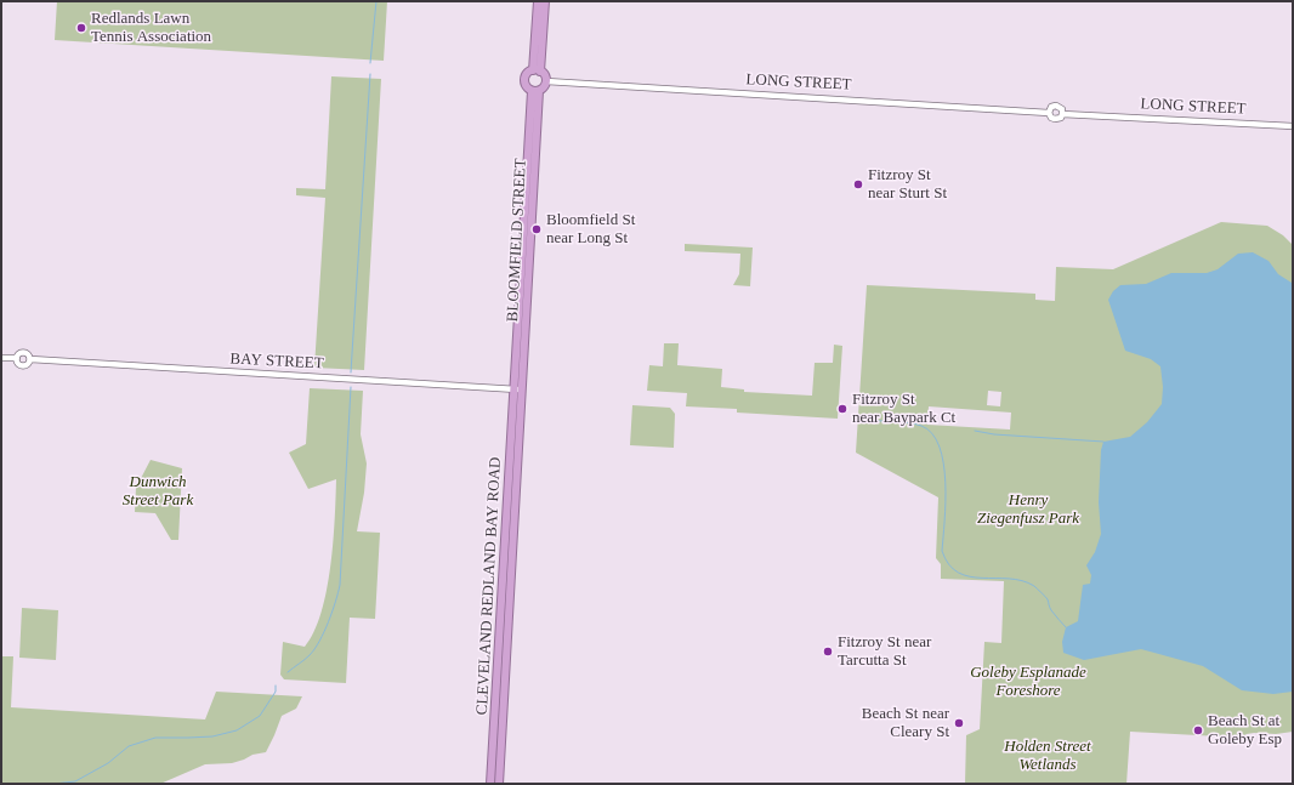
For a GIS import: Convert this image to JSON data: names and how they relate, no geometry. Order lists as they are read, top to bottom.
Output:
{
  "streets": {
    "highway": ["BLOOMFIELD STREET", "CLEVELAND REDLAND BAY ROAD"],
    "street": ["LONG STREET", "BAY STREET"]
  },
  "crossings": [
    ["LONG STREET", "BLOOMFIELD STREET"],
    ["BLOOMFIELD STREET", "BAY STREET"],
    ["BLOOMFIELD STREET", "CLEVELAND REDLAND BAY ROAD"],
    ["BAY STREET", "CLEVELAND REDLAND BAY ROAD"]
  ],
  "parks": [
    "Dunwich Street Park",
    "Henry Ziegenfusz Park",
    "Goleby Esplanade Foreshore",
    "Holden Street Wetlands"
  ],
  "places": [
    "Redlands Lawn Tennis Association",
    "Fitzroy St near Sturt St",
    "Bloomfield St near Long St",
    "Fitzroy St near Baypark Ct",
    "Fitzroy St near Tarcutta St",
    "Beach St near Cleary St",
    "Beach St at Goleby Esp"
  ]
}
